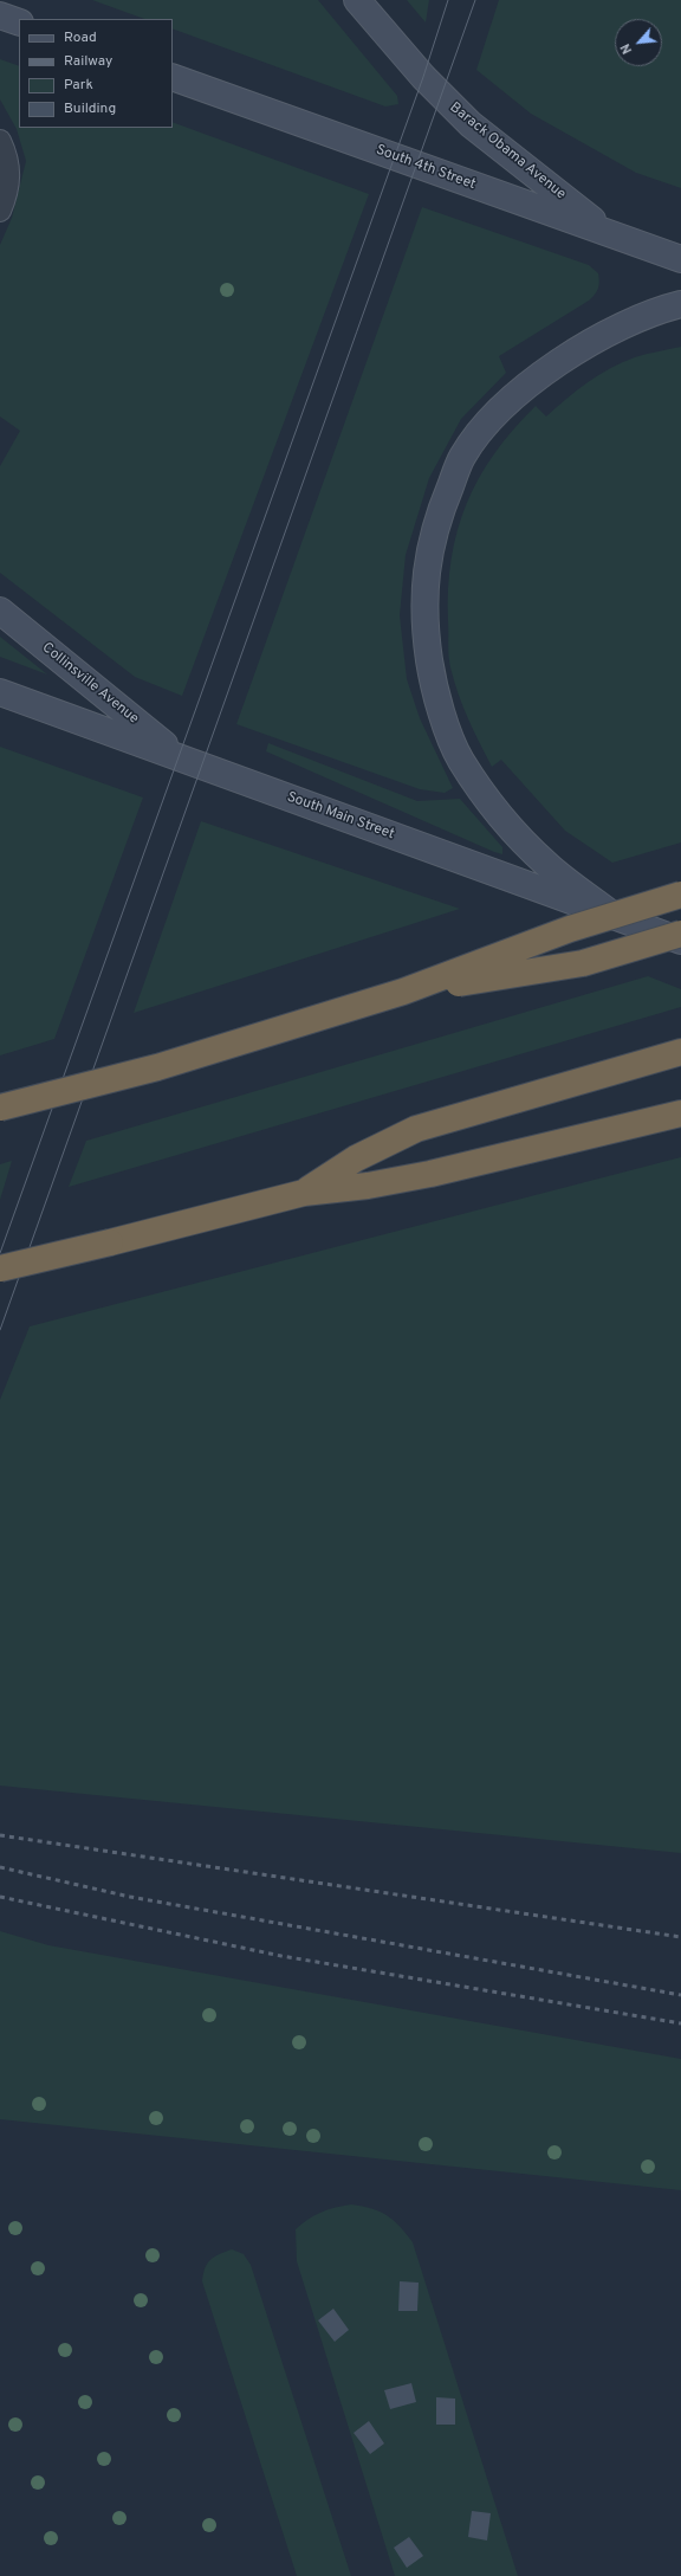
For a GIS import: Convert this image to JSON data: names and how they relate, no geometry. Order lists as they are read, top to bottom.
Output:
{
  "streets": {
    "main road": [
      "Barack Obama Avenue",
      "South 4th Street",
      "Collinsville Avenue",
      "South Main Street"
    ]
  },
  "crossings": [
    ["Barack Obama Avenue", "South 4th Street"],
    ["Collinsville Avenue", "South Main Street"]
  ],
  "legend": [
    "Road",
    "Railway",
    "Park",
    "Building"
  ],
  "north": "bottom left"
}
